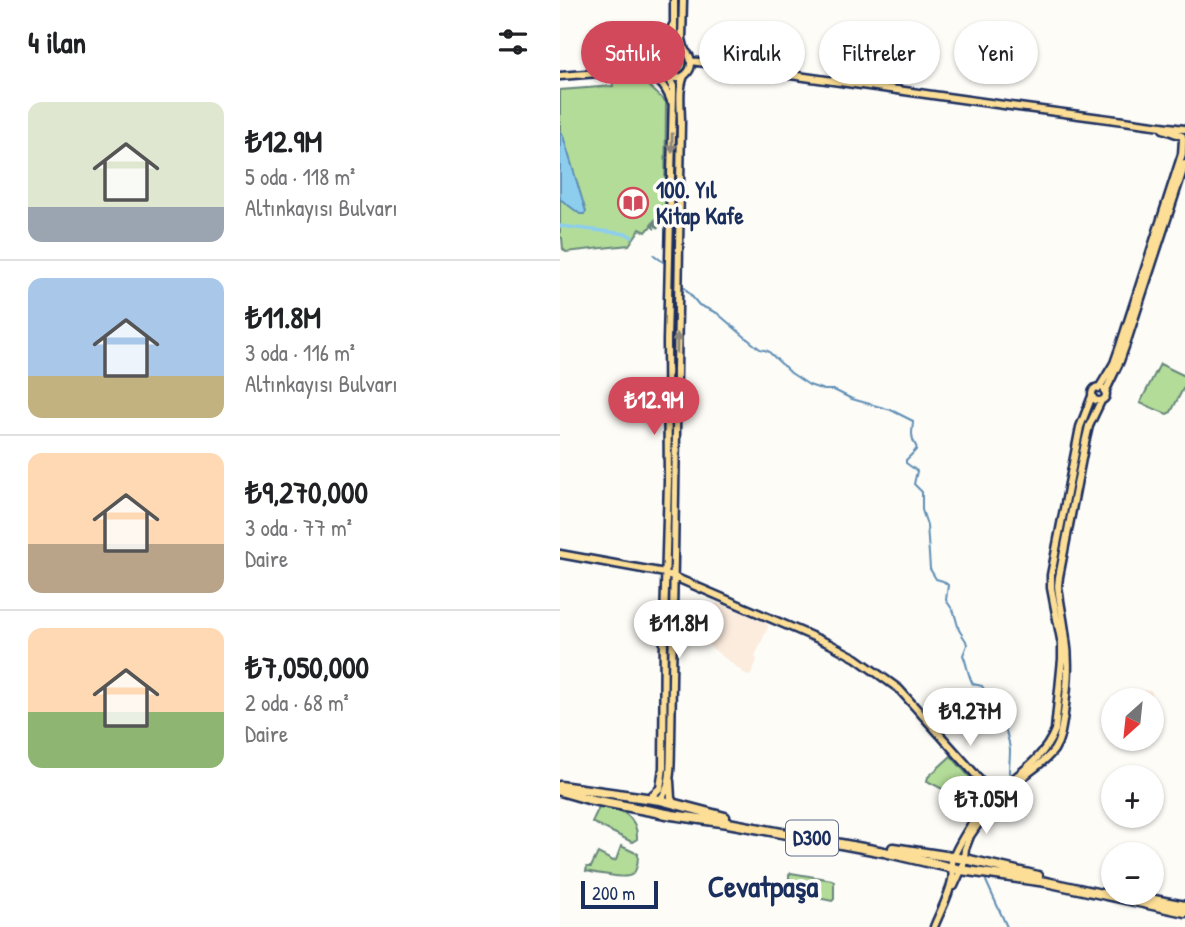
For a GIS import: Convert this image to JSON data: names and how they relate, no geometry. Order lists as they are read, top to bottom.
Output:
{
  "streets": {
    "highway": ["D300"]
  },
  "districts": ["Cevatpaşa"],
  "places": {
    "library": ["100. Yıl Kitap Kafe"]
  },
  "scale_bar": "200 m",
  "north": "bottom left",
  "page": {
    "heading": "4 ilan",
    "chip": [
      "Satılık",
      "Kiralık",
      "Filtreler",
      "Yeni"
    ],
    "list": [
      {
        "name": "₺12.9M",
        "note": "5 oda · 118 m² · Altınkayısı Bulvarı"
      },
      {
        "name": "₺11.8M",
        "note": "3 oda · 116 m² · Altınkayısı Bulvarı"
      },
      {
        "name": "₺9,270,000",
        "note": "3 oda · 77 m² · Daire"
      },
      {
        "name": "₺7,050,000",
        "note": "2 oda · 68 m² · Daire"
      }
    ],
    "price": [
      "₺12.9M",
      "₺11.8M",
      "₺9.27M",
      "₺7.05M"
    ],
    "map_buttons": ["+", "−"],
    "scale": "200 m"
  }
}
